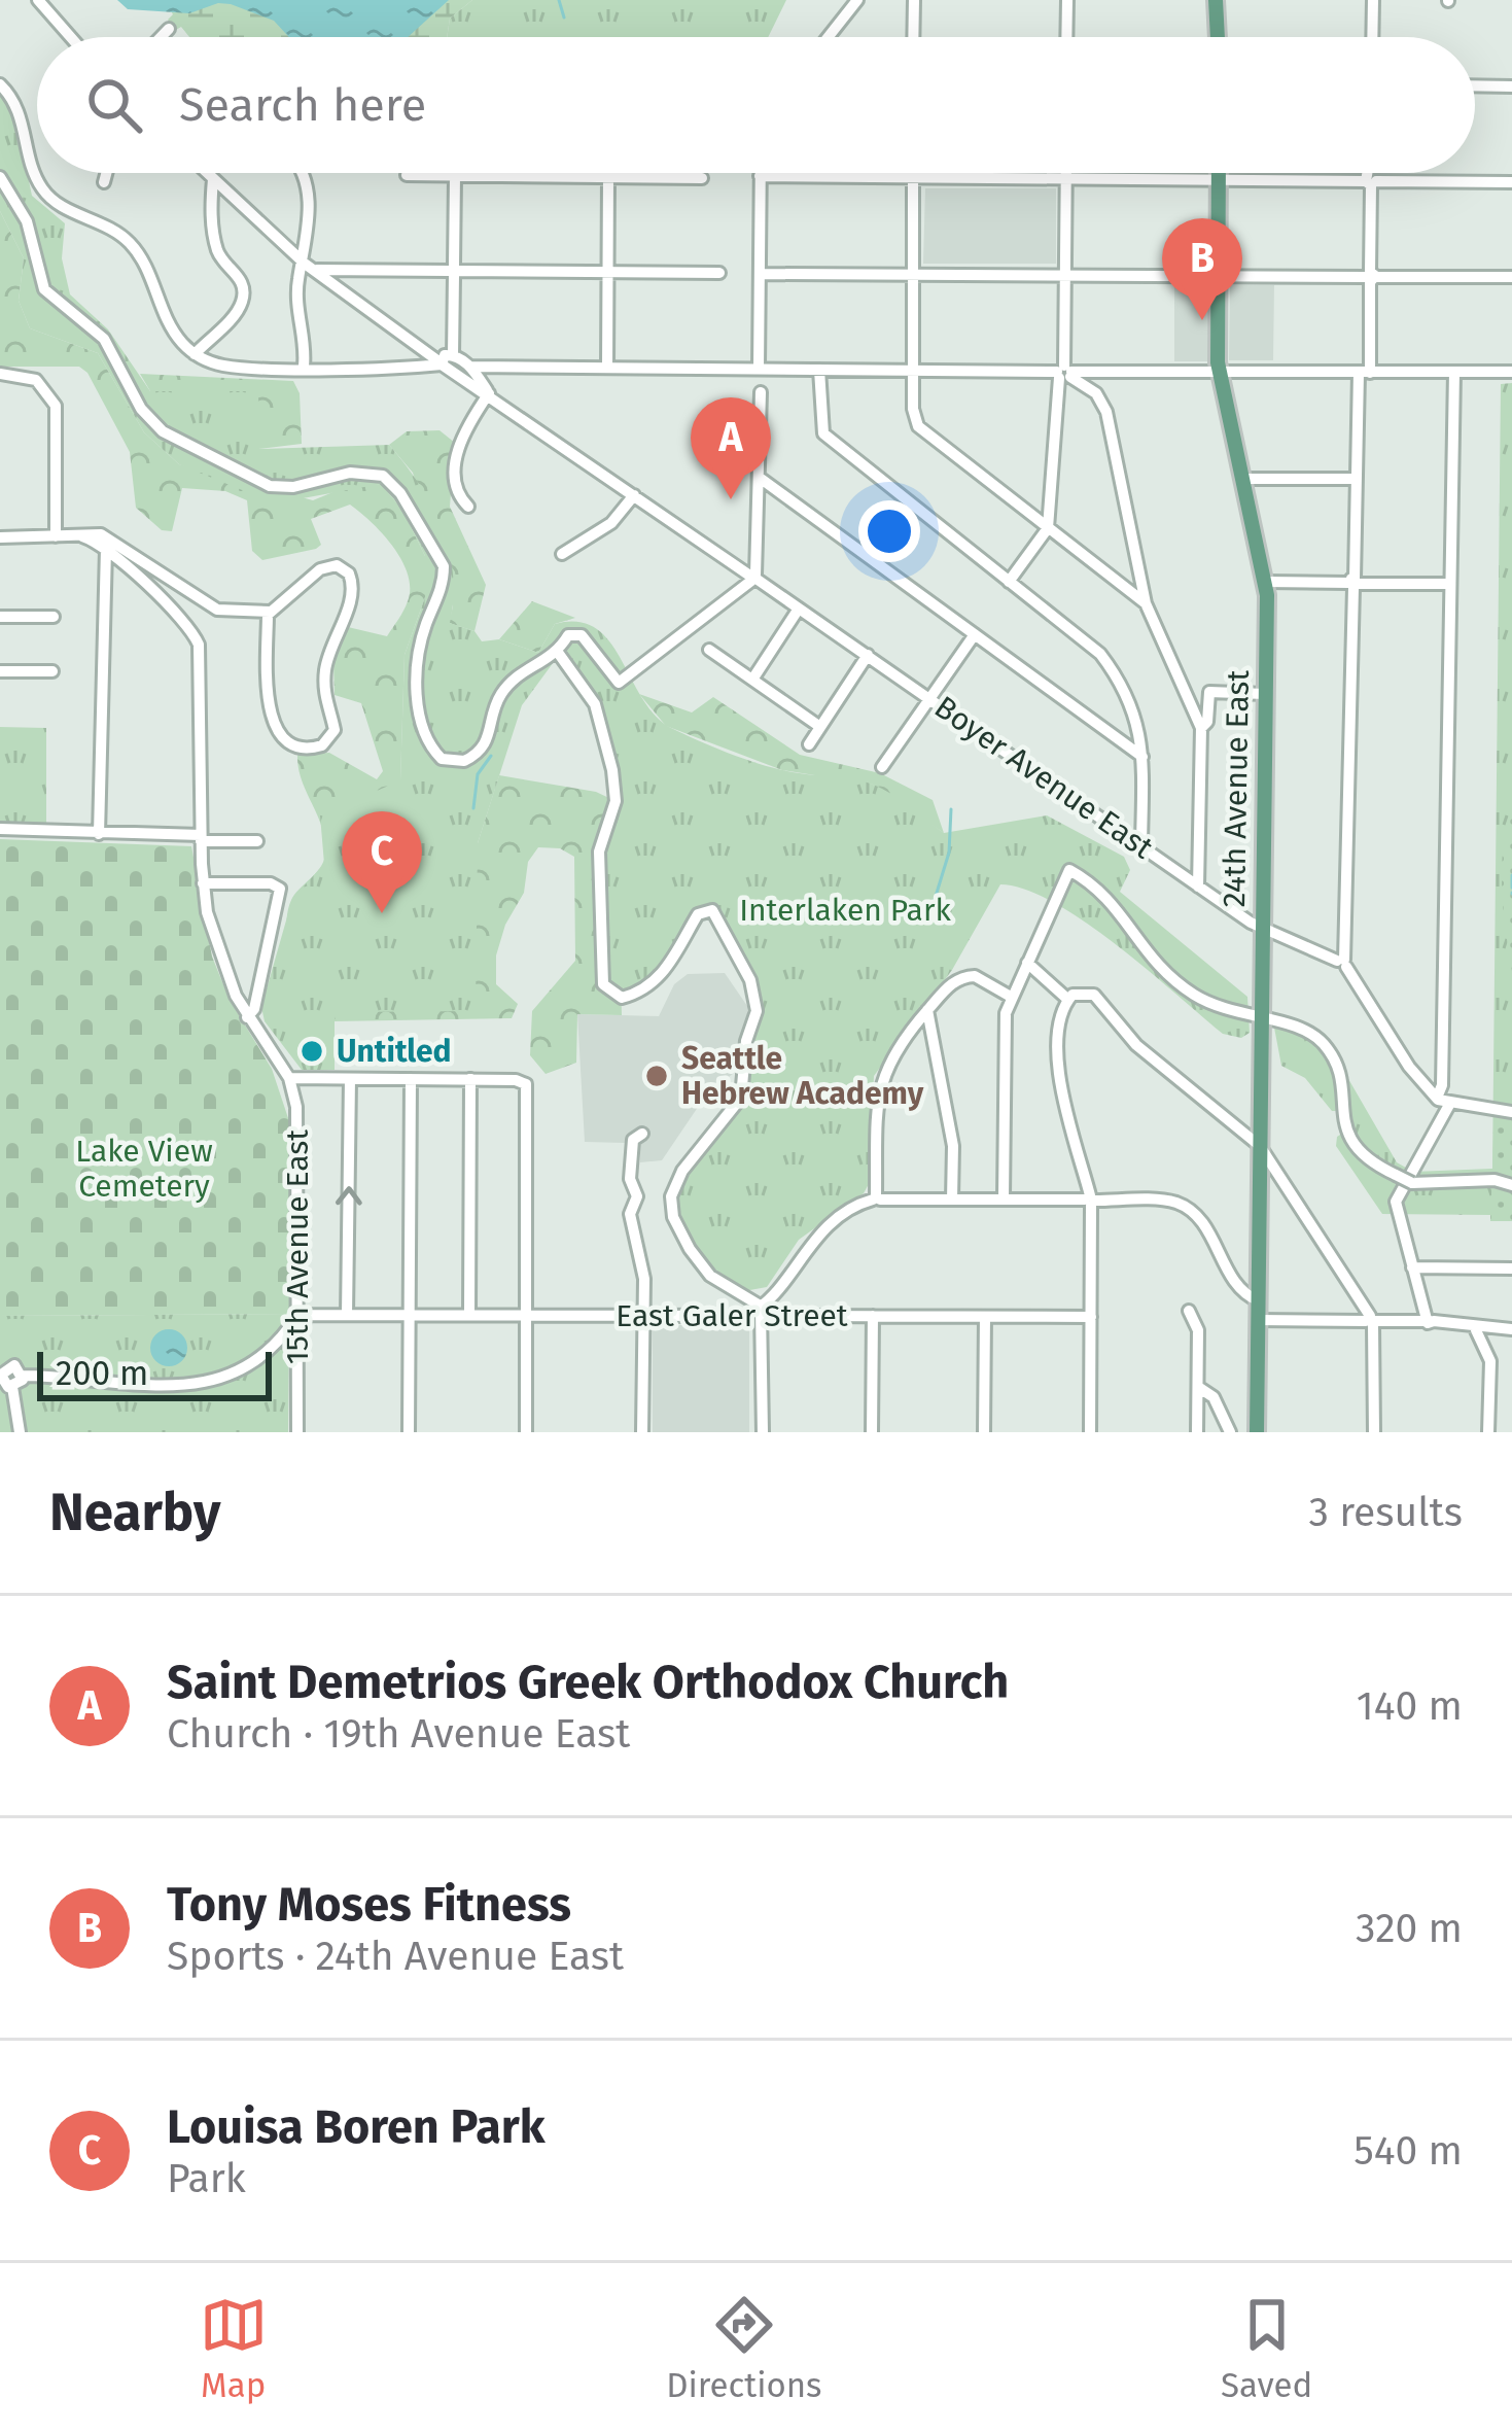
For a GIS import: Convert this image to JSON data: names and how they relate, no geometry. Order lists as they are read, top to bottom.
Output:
{
  "streets": {
    "main road": ["24th Avenue East"],
    "street": ["Boyer Avenue East", "15th Avenue East", "East Galer Street"]
  },
  "crossings": [
    ["Boyer Avenue East", "24th Avenue East"],
    ["15th Avenue East", "East Galer Street"]
  ],
  "parks": ["Interlaken Park", "Lake View Cemetery"],
  "places": ["Untitled", "Seattle Hebrew Academy"],
  "scale_bar": "200 m",
  "page": {
    "search": "Search here",
    "pins": ["B", "A", "C"],
    "scale": "200 m",
    "heading": ["Nearby", "3 results"],
    "list": [
      {
        "mark": "A",
        "name": "Saint Demetrios Greek Orthodox Church",
        "note": "Church · 19th Avenue East",
        "value": "140 m"
      },
      {
        "mark": "B",
        "name": "Tony Moses Fitness",
        "note": "Sports · 24th Avenue East",
        "value": "320 m"
      },
      {
        "mark": "C",
        "name": "Louisa Boren Park",
        "note": "Park",
        "value": "540 m"
      }
    ],
    "nav": ["Map", "Directions", "Saved"]
  }
}
